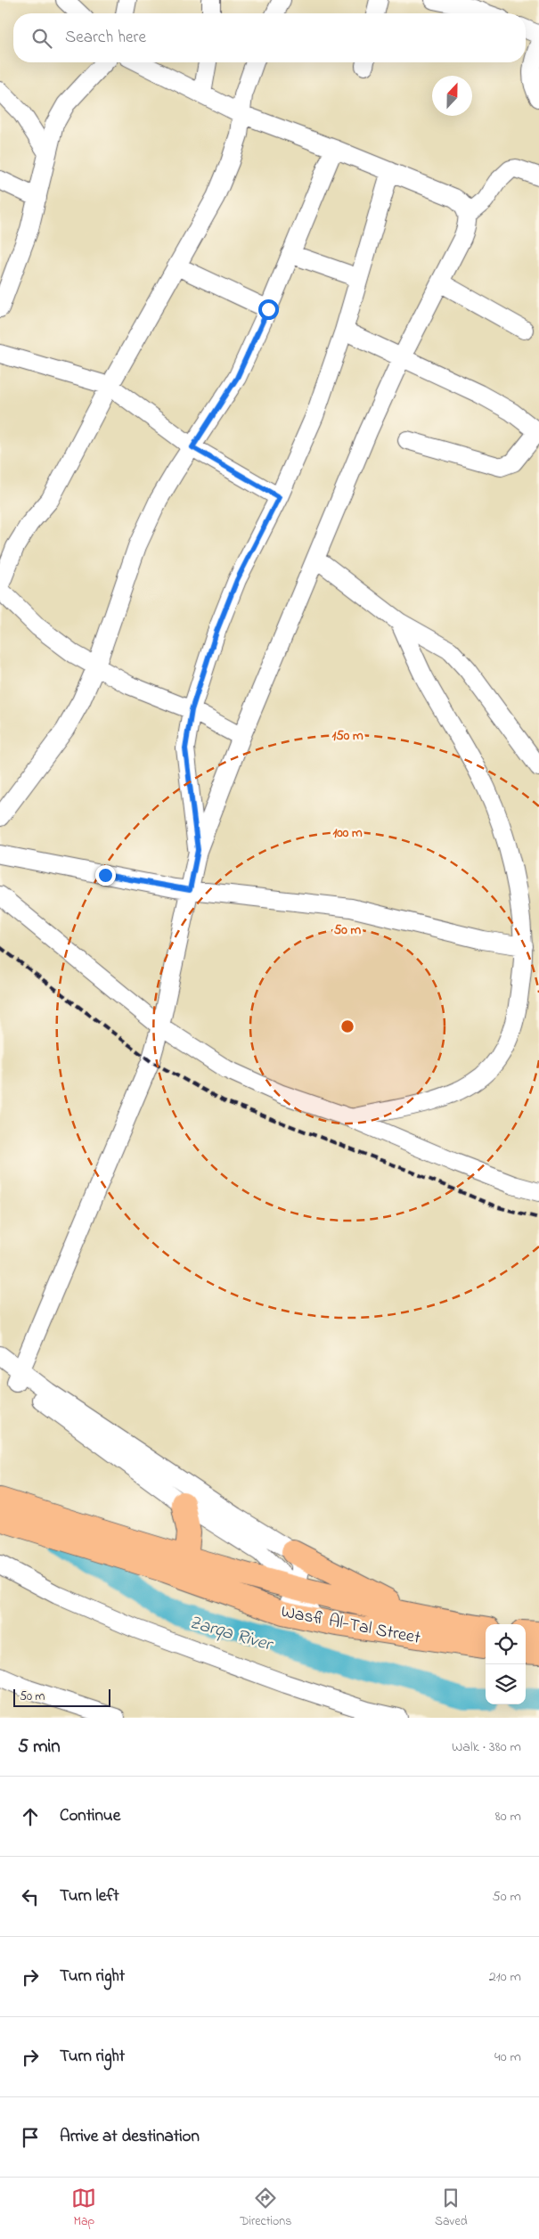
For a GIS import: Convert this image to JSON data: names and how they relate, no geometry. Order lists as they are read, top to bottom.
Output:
{
  "streets": {
    "main road": ["Wasfi Al-Tal Street"]
  },
  "water": ["Zarqa River"],
  "scale_bar": "50 m",
  "north": "top",
  "page": {
    "search": "Search here",
    "scale": "50 m",
    "heading": ["5 min", "Walk · 380 m"],
    "list": [
      ["Continue", "80 m"],
      ["Turn left", "50 m"],
      ["Turn right", "210 m"],
      ["Turn right", "40 m"],
      "Arrive at destination"
    ],
    "nav": ["Map", "Directions", "Saved"]
  },
  "rings": ["150 m", "100 m", "50 m"]
}
